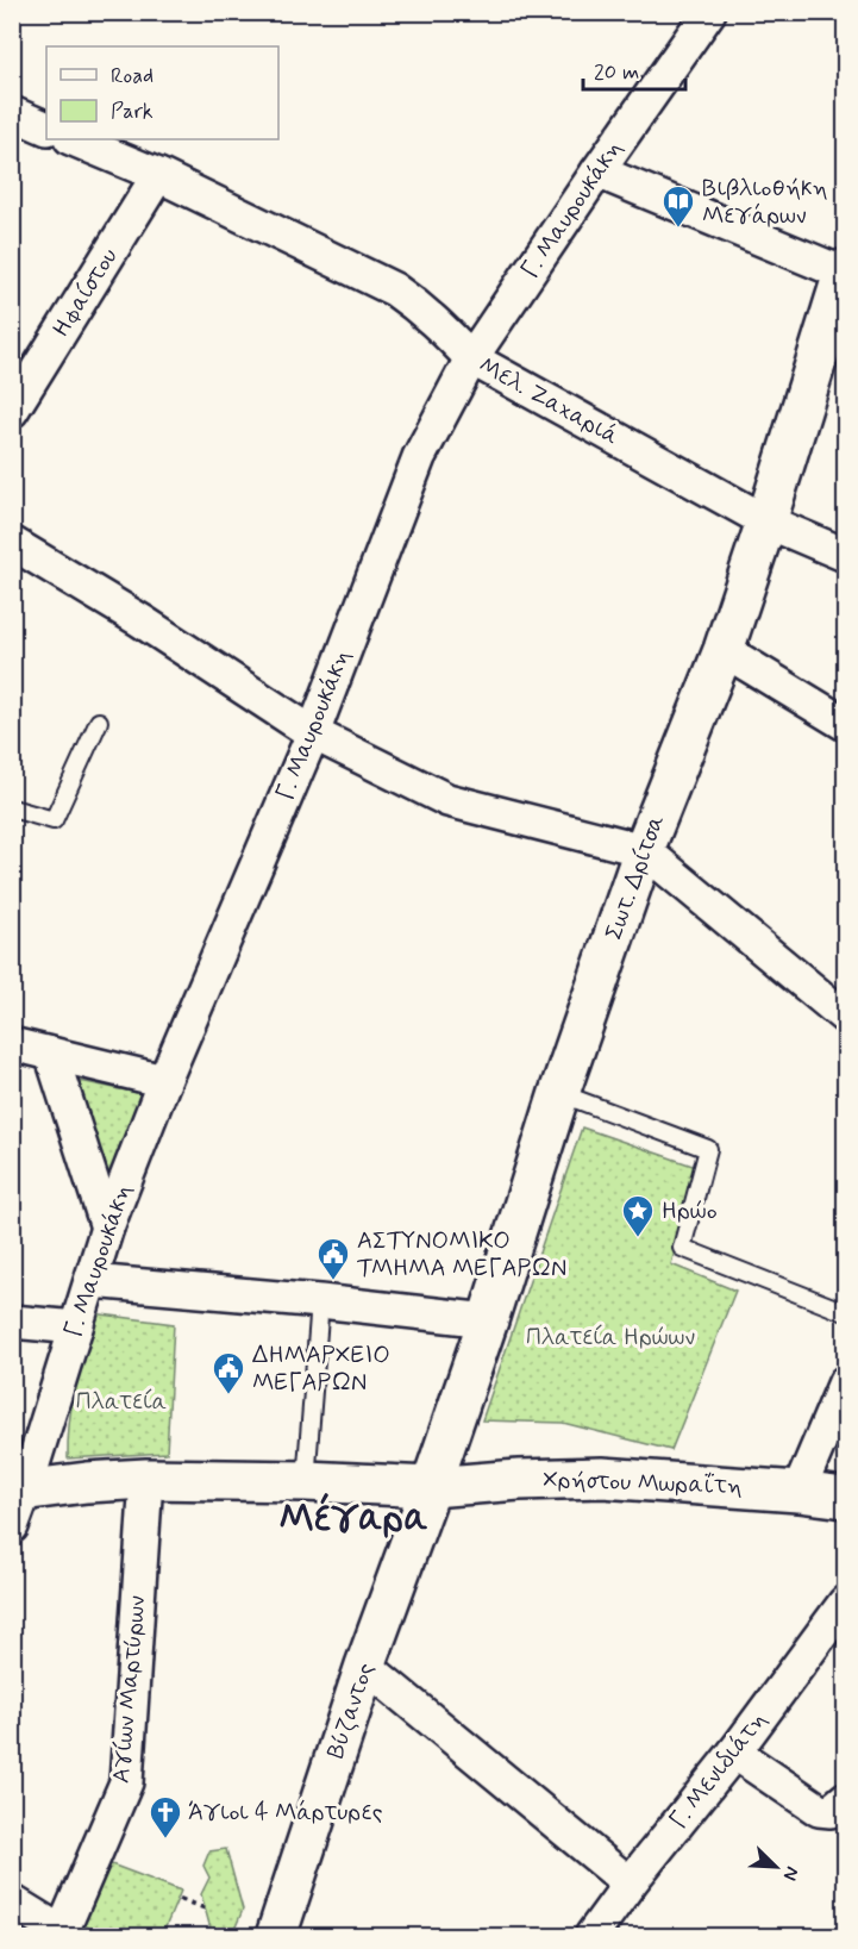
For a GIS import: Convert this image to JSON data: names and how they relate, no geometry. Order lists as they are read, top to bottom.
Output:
{
  "streets": {
    "street": [
      "Γ. Μαυρουκάκη",
      "Ηφαίστου",
      "Μελ. Ζαχαριά",
      "Σωτ. Δρίτσα",
      "Χρήστου Μωραΐτη",
      "Αγίων Μαρτύρων",
      "Βύζαντος",
      "Γ. Μενιδιάτη"
    ]
  },
  "crossings": [
    ["Γ. Μαυρουκάκη", "Μελ. Ζαχαριά"],
    ["Γ. Μαυρουκάκη", "Χρήστου Μωραΐτη"],
    ["Ηφαίστου", "Μελ. Ζαχαριά"],
    ["Μελ. Ζαχαριά", "Σωτ. Δρίτσα"],
    ["Σωτ. Δρίτσα", "Χρήστου Μωραΐτη"],
    ["Σωτ. Δρίτσα", "Βύζαντος"],
    ["Χρήστου Μωραΐτη", "Αγίων Μαρτύρων"],
    ["Χρήστου Μωραΐτη", "Βύζαντος"]
  ],
  "districts": ["Μέγαρα"],
  "parks": ["Πλατεία Ηρώων", "Πλατεία"],
  "places": {
    "library": ["Βιβλιοθήκη Μεγάρων"],
    "place": ["Ηρώο"],
    "public building": ["ΑΣΤΥΝΟΜΙΚΟ ΤΜΗΜΑ ΜΕΓΑΡΩΝ", "ΔΗΜΑΡΧΕΙΟ ΜΕΓΑΡΩΝ"],
    "church": ["Άγιοι 4 Μάρτυρες"]
  },
  "legend": ["Road", "Park"],
  "scale_bar": "20 m",
  "north": "bottom right"
}
